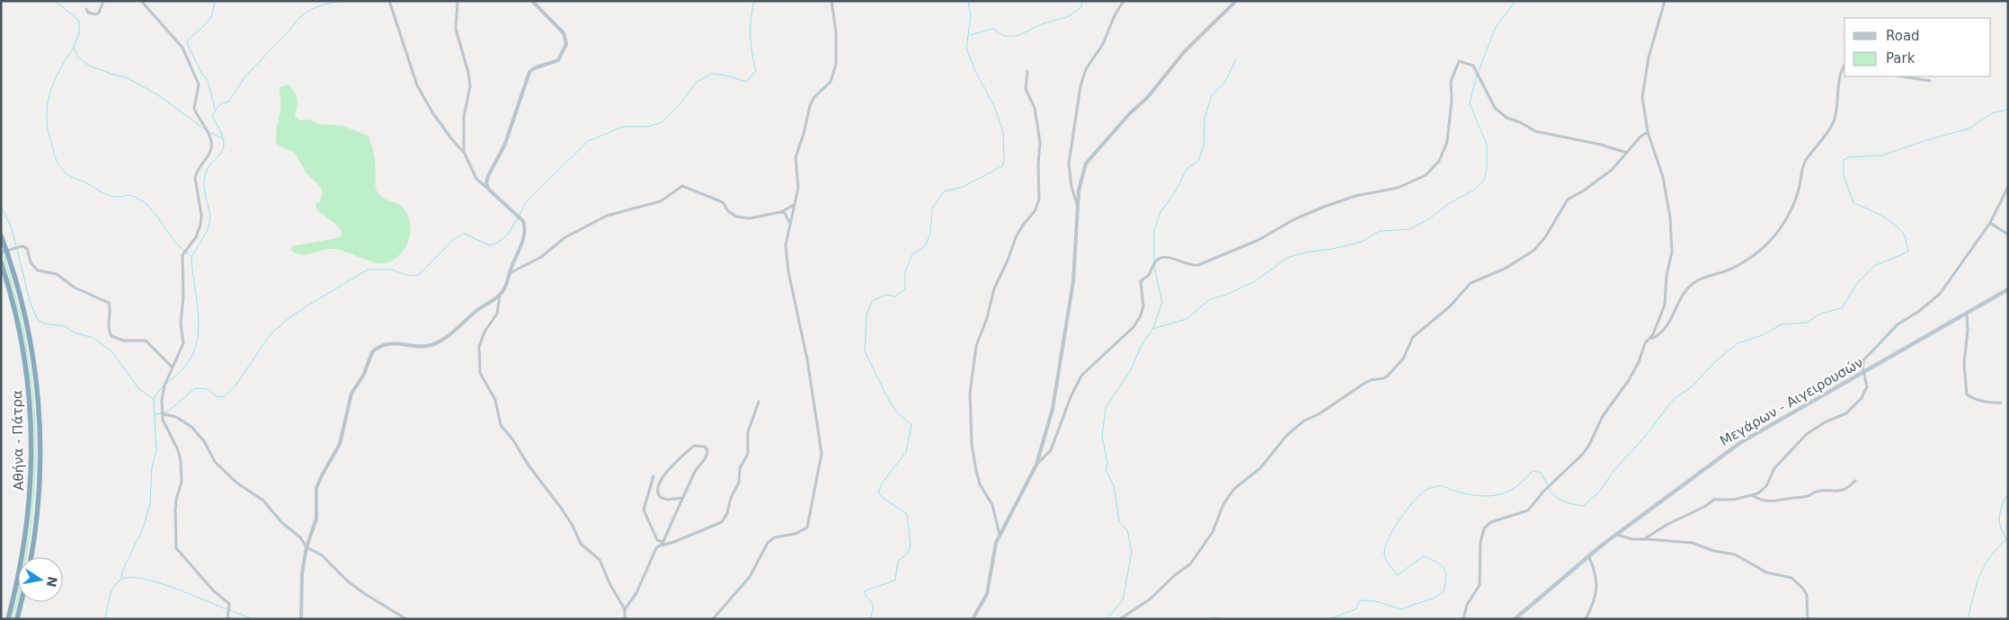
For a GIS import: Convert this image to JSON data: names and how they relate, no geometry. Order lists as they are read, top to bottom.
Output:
{
  "streets": {
    "highway": ["Αθήνα - Πάτρα"],
    "main road": ["Μεγάρων - Αιγειρουσών"]
  },
  "legend": ["Road", "Park"],
  "north": "right"
}
